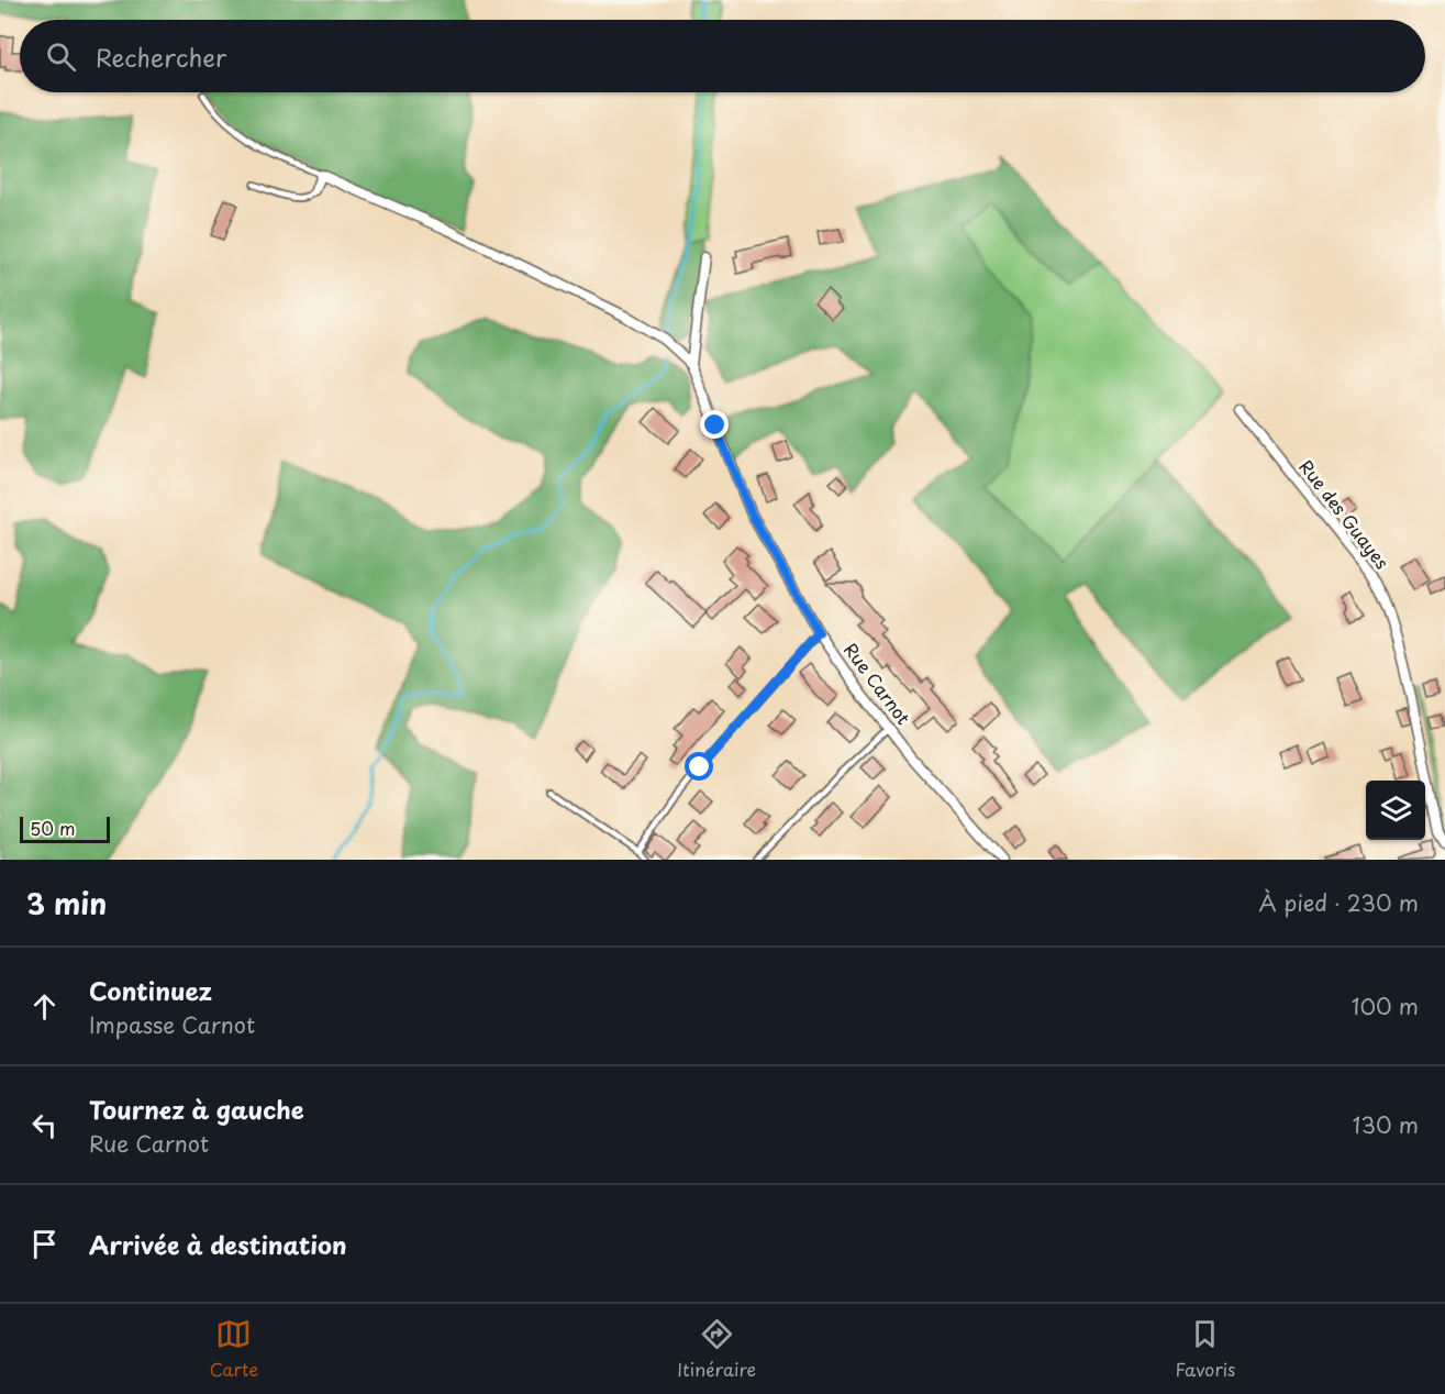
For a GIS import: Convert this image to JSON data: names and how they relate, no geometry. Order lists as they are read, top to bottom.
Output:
{
  "streets": {
    "street": ["Rue des Guayes", "Rue Carnot"]
  },
  "scale_bar": "50 m",
  "page": {
    "search": "Rechercher",
    "scale": "50 m",
    "heading": ["3 min", "À pied · 230 m"],
    "list": [
      ["Continuez", "Impasse Carnot", "100 m"],
      ["Tournez à gauche", "Rue Carnot", "130 m"],
      "Arrivée à destination"
    ],
    "nav": ["Carte", "Itinéraire", "Favoris"]
  }
}
